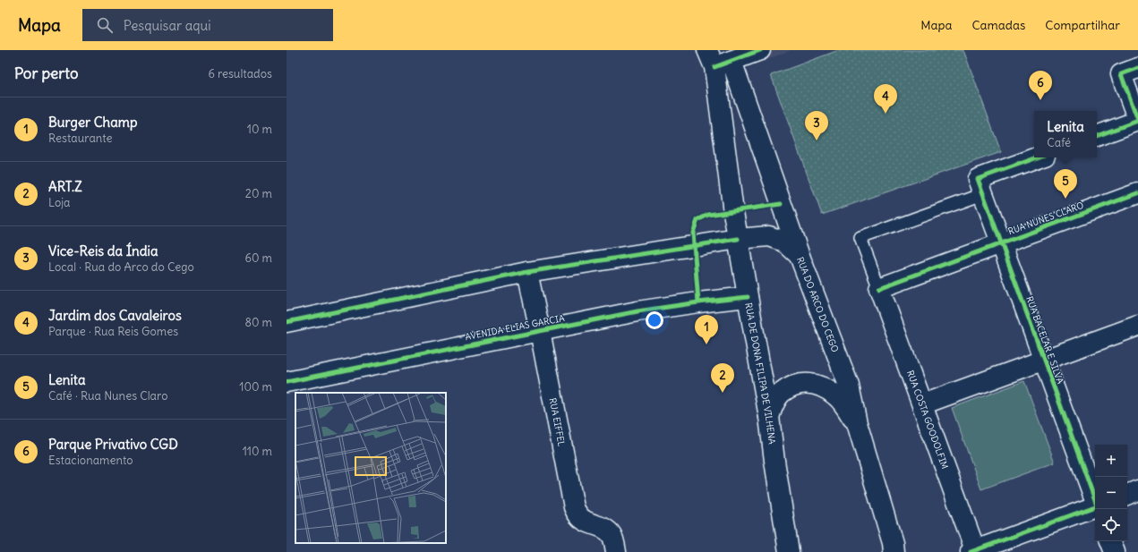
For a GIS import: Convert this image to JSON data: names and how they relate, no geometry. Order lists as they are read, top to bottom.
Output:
{
  "streets": {
    "street": [
      "RUA NUNES CLARO",
      "RUA DO ARCO DO CEGO",
      "AVENIDA ELIAS GARCIA",
      "RUA BACELAR E SILVA",
      "RUA DE DONA FILIPA DE VILHENA",
      "RUA COSTA GOODOLFIM",
      "RUA EIFFEL"
    ]
  },
  "crossings": [
    ["RUA NUNES CLARO", "RUA BACELAR E SILVA"],
    ["RUA NUNES CLARO", "RUA COSTA GOODOLFIM"],
    ["RUA DO ARCO DO CEGO", "RUA DE DONA FILIPA DE VILHENA"],
    ["AVENIDA ELIAS GARCIA", "RUA DE DONA FILIPA DE VILHENA"],
    ["AVENIDA ELIAS GARCIA", "RUA EIFFEL"]
  ],
  "page": {
    "header": "Mapa",
    "search": "Pesquisar aqui",
    "nav": ["Mapa", "Camadas", "Compartilhar"],
    "heading": ["Por perto", "6 resultados"],
    "pins": [
      "6",
      "4",
      "3",
      "5",
      "1",
      "2"
    ],
    "list": [
      {
        "mark": "1",
        "name": "Burger Champ",
        "note": "Restaurante",
        "value": "10 m"
      },
      {
        "mark": "2",
        "name": "ART.Z",
        "note": "Loja",
        "value": "20 m"
      },
      {
        "mark": "3",
        "name": "Vice-Reis da Índia",
        "note": "Local · Rua do Arco do Cego",
        "value": "60 m"
      },
      {
        "mark": "4",
        "name": "Jardim dos Cavaleiros",
        "note": "Parque · Rua Reis Gomes",
        "value": "80 m"
      },
      {
        "mark": "5",
        "name": "Lenita",
        "note": "Café · Rua Nunes Claro",
        "value": "100 m"
      },
      {
        "mark": "6",
        "name": "Parque Privativo CGD",
        "note": "Estacionamento",
        "value": "110 m"
      }
    ],
    "popup": ["Lenita", "Café"],
    "map_buttons": ["+", "−"]
  }
}
